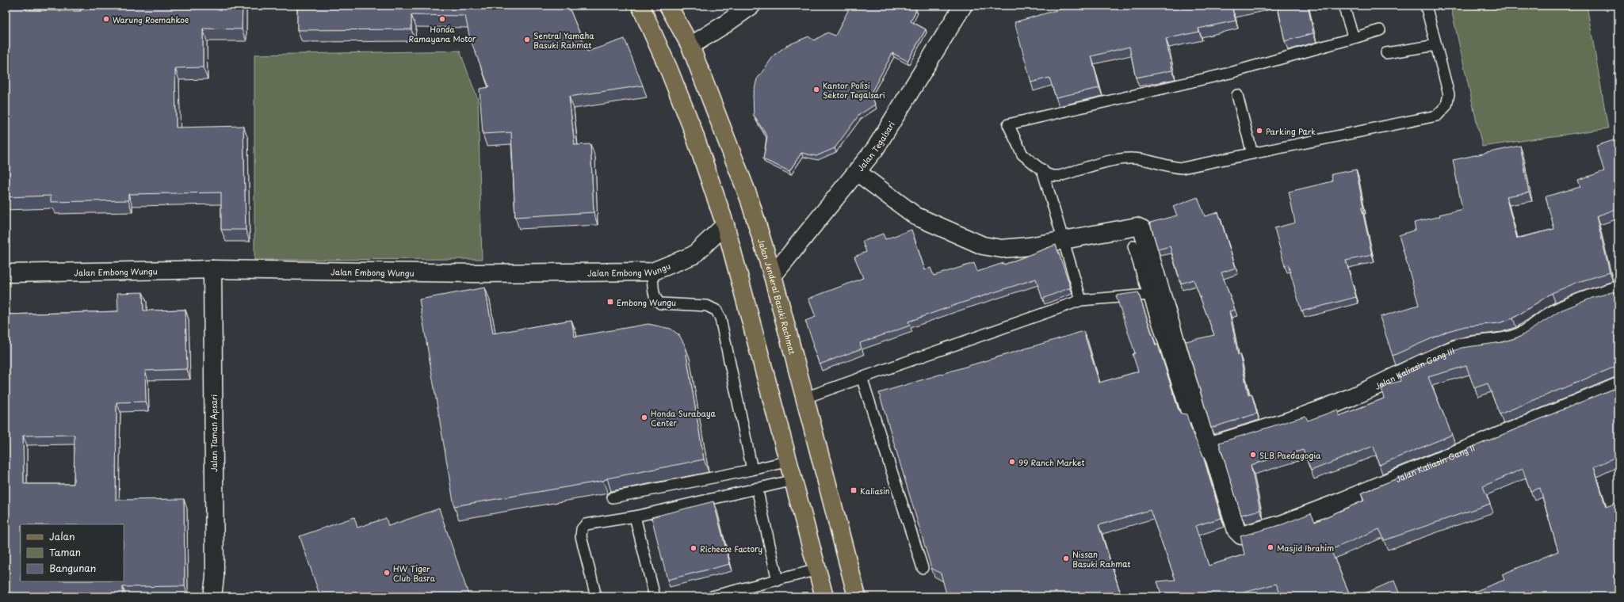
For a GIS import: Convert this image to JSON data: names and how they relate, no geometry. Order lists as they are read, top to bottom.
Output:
{
  "streets": {
    "main road": ["Jalan Jenderal Basuki Rachmat"],
    "street": [
      "Jalan Tegalsari",
      "Jalan Embong Wungu",
      "Jalan Kaliasin Gang III",
      "Jalan Taman Apsari",
      "Jalan Kaliasin Gang II"
    ]
  },
  "crossings": [
    ["Jalan Tegalsari", "Jalan Jenderal Basuki Rachmat"],
    ["Jalan Embong Wungu", "Jalan Taman Apsari"],
    ["Jalan Kaliasin Gang III", "Jalan Kaliasin Gang II"]
  ],
  "places": {
    "other": [
      "Warung Roemahkoe",
      "Honda Ramayana Motor",
      "Sentral Yamaha Basuki Rahmat",
      "Kantor Polisi Sektor Tegalsari",
      "Parking Park",
      "Honda Surabaya Center",
      "SLB Paedagogia",
      "99 Ranch Market",
      "Masjid Ibrahim",
      "Richeese Factory",
      "Nissan Basuki Rahmat",
      "HW Tiger Club Basra"
    ],
    "transit": ["Embong Wungu", "Kaliasin"]
  },
  "legend": ["Jalan", "Taman", "Bangunan"]
}
